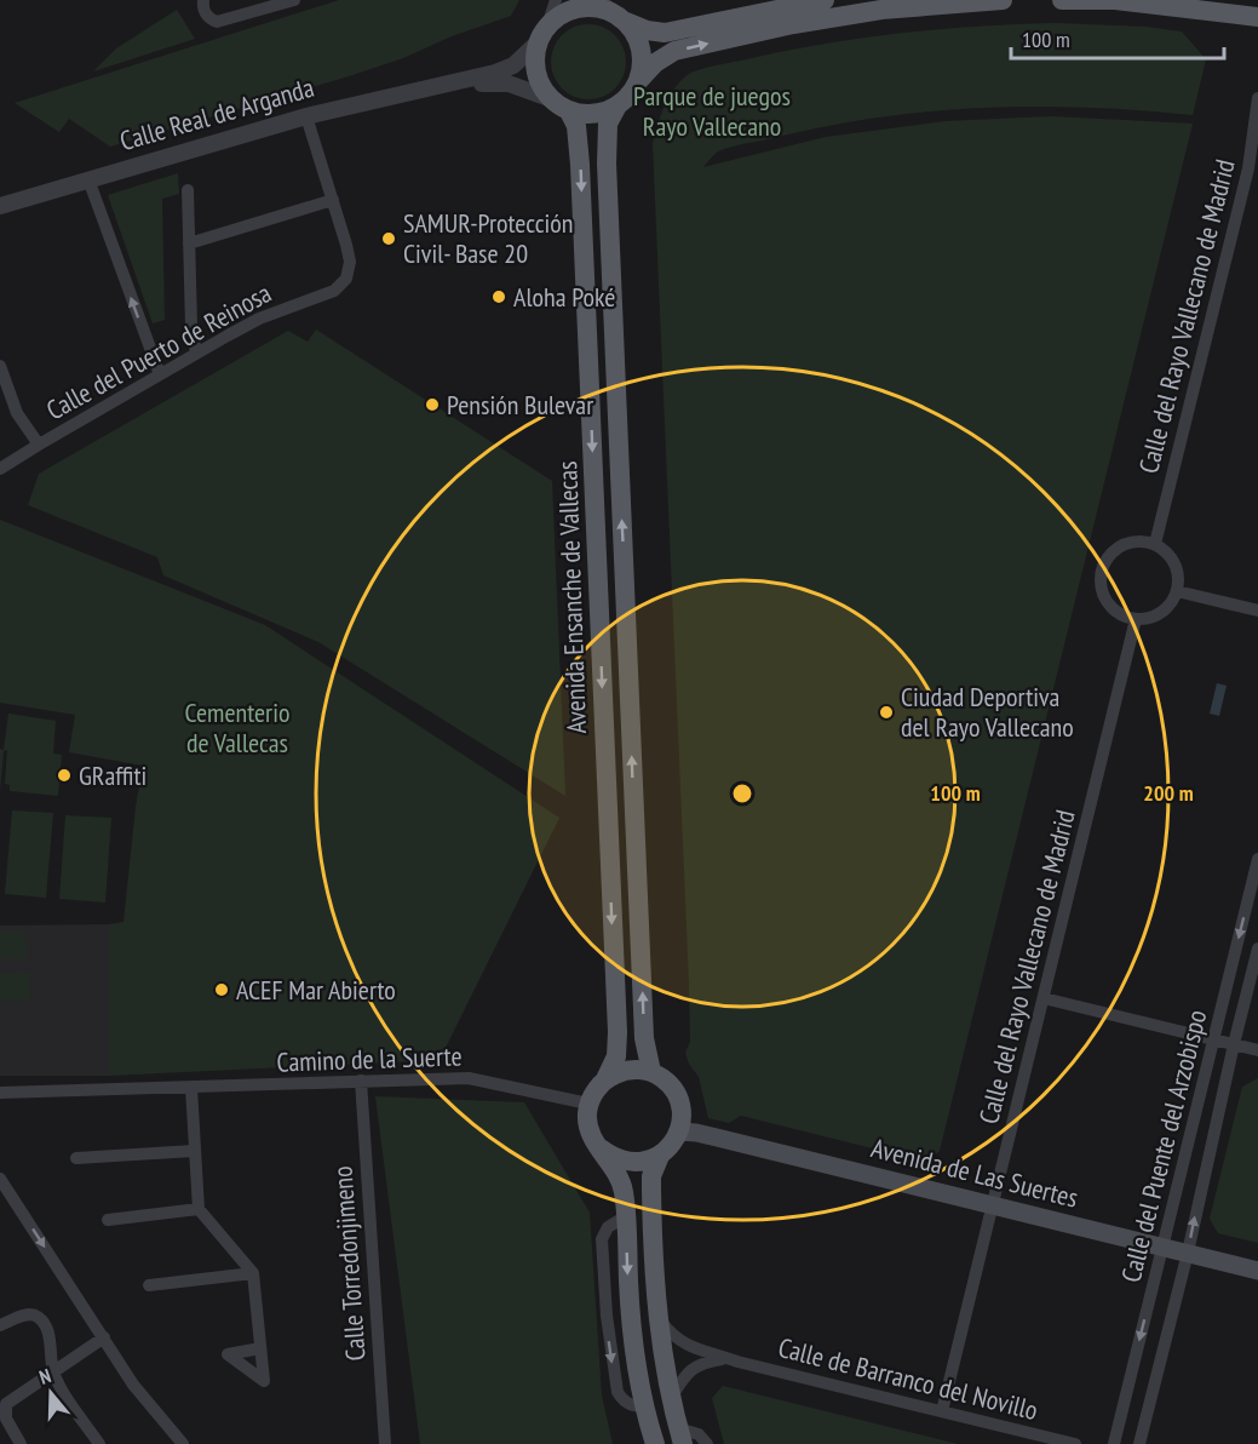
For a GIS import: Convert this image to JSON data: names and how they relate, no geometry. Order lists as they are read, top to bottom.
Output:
{
  "streets": {
    "main road": ["Avenida Ensanche de Vallecas", "Avenida de Las Suertes"],
    "street": [
      "Calle Real de Arganda",
      "Calle del Rayo Vallecano de Madrid",
      "Calle del Puerto de Reinosa",
      "Camino de la Suerte",
      "Calle del Puente del Arzobispo",
      "Calle Torredonjimeno",
      "Calle de Barranco del Novillo"
    ]
  },
  "crossings": [
    ["Calle Real de Arganda", "Calle del Puerto de Reinosa"],
    ["Calle Real de Arganda", "Avenida Ensanche de Vallecas"],
    ["Calle del Rayo Vallecano de Madrid", "Avenida de Las Suertes"],
    ["Calle del Rayo Vallecano de Madrid", "Calle de Barranco del Novillo"],
    ["Avenida Ensanche de Vallecas", "Camino de la Suerte"],
    ["Avenida Ensanche de Vallecas", "Avenida de Las Suertes"],
    ["Camino de la Suerte", "Avenida de Las Suertes"],
    ["Camino de la Suerte", "Calle Torredonjimeno"],
    ["Calle del Puente del Arzobispo", "Avenida de Las Suertes"]
  ],
  "parks": ["Parque de juegos Rayo Vallecano", "Cementerio de Vallecas"],
  "places": [
    "SAMUR-Protección Civil- Base 20",
    "Aloha Poké",
    "Pensión Bulevar",
    "Ciudad Deportiva del Rayo Vallecano",
    "GRaffiti",
    "ACEF Mar Abierto"
  ],
  "scale_bar": "100 m",
  "north": "top",
  "rings": ["100 m", "200 m"]
}
